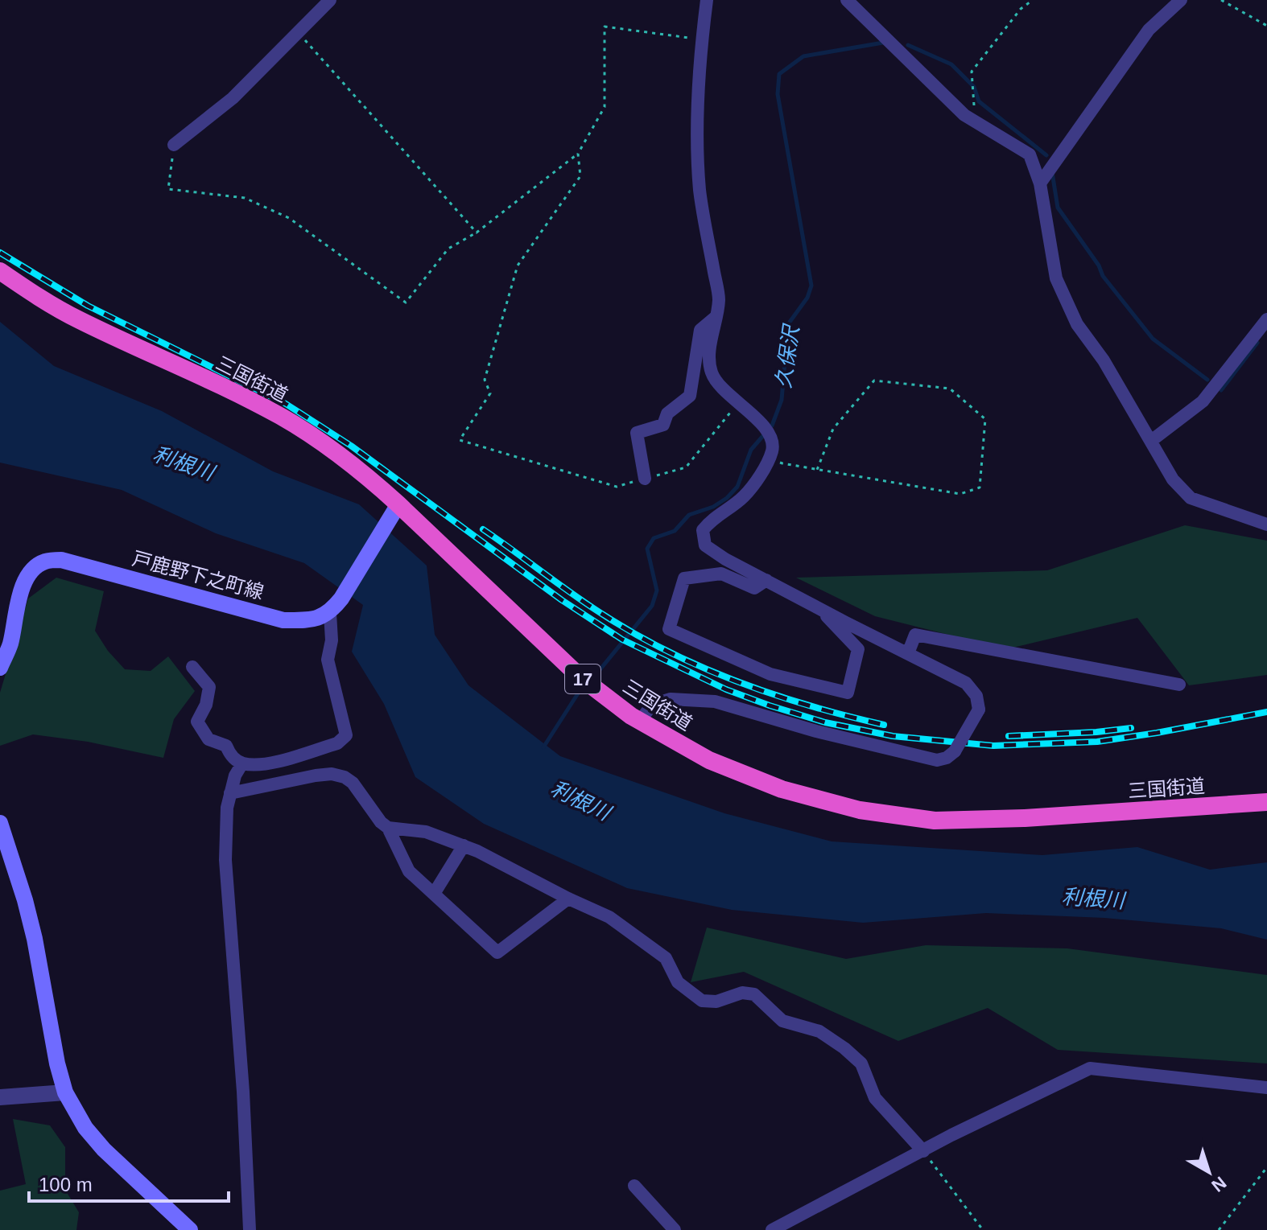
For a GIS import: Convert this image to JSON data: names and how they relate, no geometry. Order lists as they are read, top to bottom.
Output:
{
  "streets": {
    "highway": ["三国街道", "17"],
    "main road": ["戸鹿野下之町線"]
  },
  "water": ["久保沢", "利根川"],
  "scale_bar": "100 m",
  "north": "bottom right"
}
